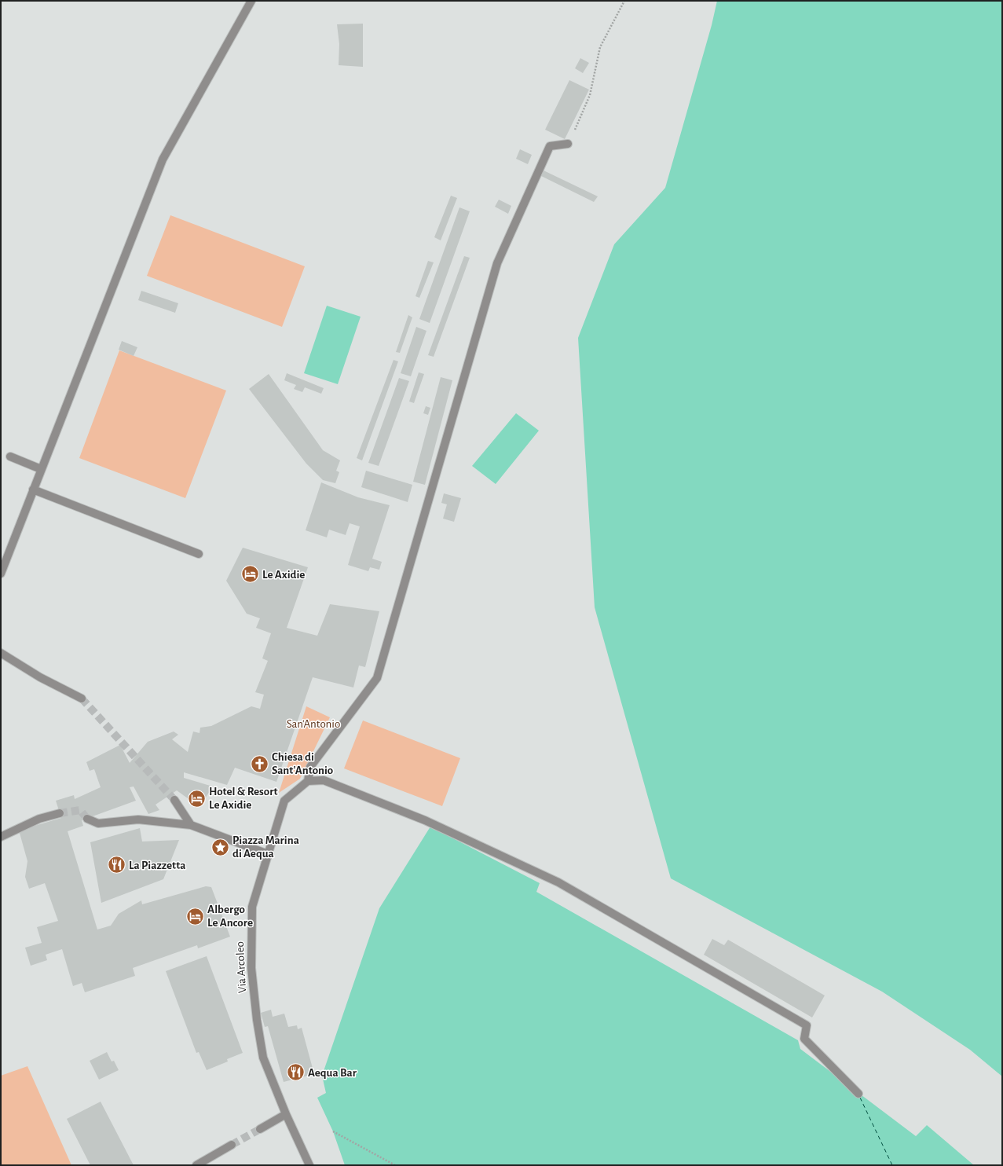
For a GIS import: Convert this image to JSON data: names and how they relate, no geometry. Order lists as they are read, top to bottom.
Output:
{
  "streets": {
    "street": ["Via Arcoleo"]
  },
  "parks": ["San'Antonio"],
  "places": {
    "hotel": ["Le Axidie", "Hotel & Resort Le Axidie", "Albergo Le Ancore"],
    "church": ["Chiesa di Sant'Antonio"],
    "place": ["Piazza Marina di Aequa"],
    "restaurant": ["La Piazzetta", "Aequa Bar"]
  }
}
